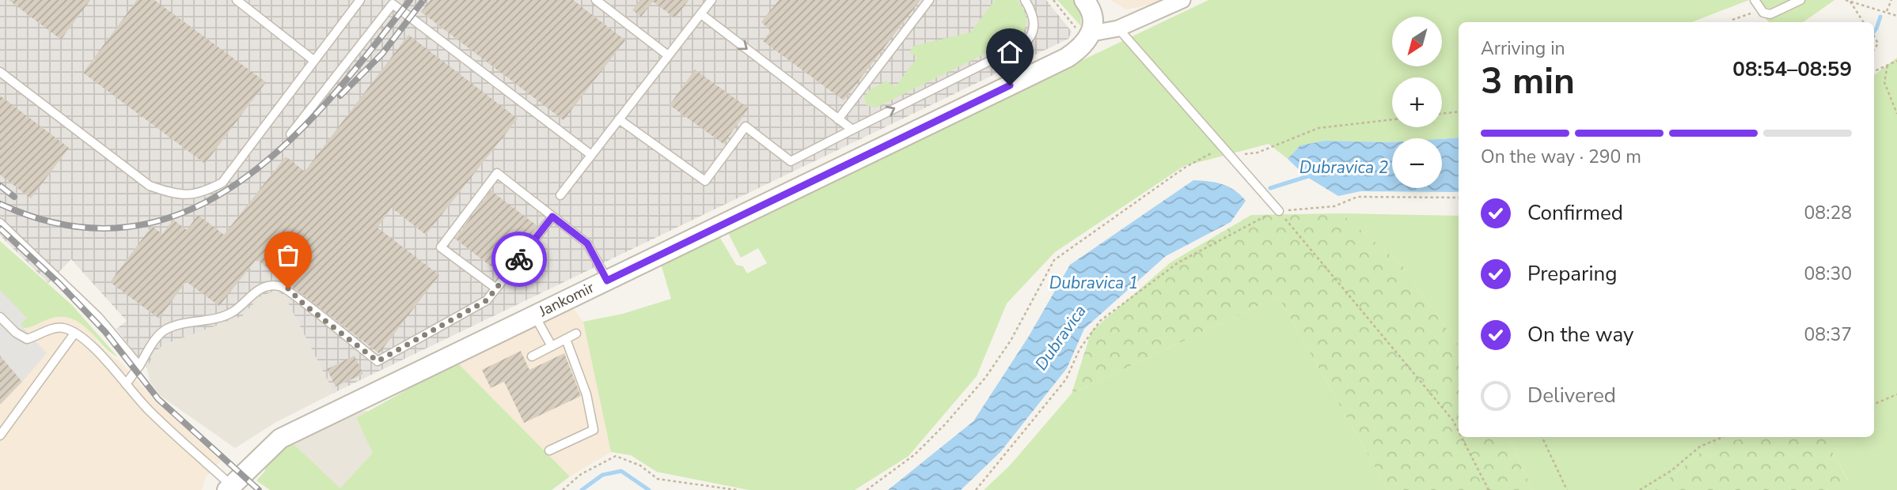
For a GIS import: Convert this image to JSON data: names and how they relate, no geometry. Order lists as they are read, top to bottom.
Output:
{
  "streets": {
    "street": ["Jankomir"]
  },
  "water": ["Dubravica 2", "Dubravica 1", "Dubravica"],
  "north": "bottom left",
  "page": {
    "map_buttons": ["+", "−"],
    "heading": ["3 min", "Arriving in", "08:54–08:59"],
    "bar": "On the way · 290 m",
    "list": [
      ["Confirmed", "08:28"],
      ["Preparing", "08:30"],
      ["On the way", "08:37"],
      "Delivered"
    ]
  }
}
